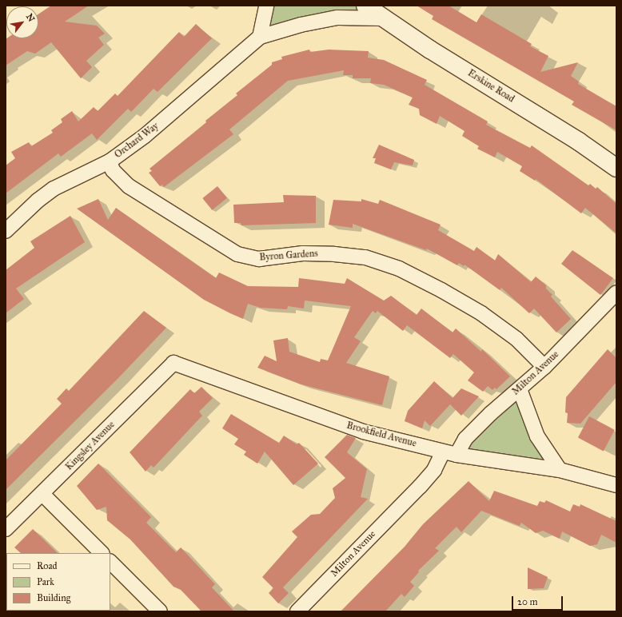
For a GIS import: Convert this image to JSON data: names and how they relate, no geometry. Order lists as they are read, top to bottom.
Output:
{
  "streets": {
    "street": [
      "Erskine Road",
      "Orchard Way",
      "Byron Gardens",
      "Milton Avenue",
      "Brookfield Avenue",
      "Kingsley Avenue"
    ]
  },
  "crossings": [
    ["Erskine Road", "Orchard Way"],
    ["Orchard Way", "Byron Gardens"],
    ["Byron Gardens", "Milton Avenue"],
    ["Milton Avenue", "Brookfield Avenue"],
    ["Brookfield Avenue", "Kingsley Avenue"]
  ],
  "legend": ["Road", "Park", "Building"],
  "scale_bar": "20 m",
  "north": "top right"
}
